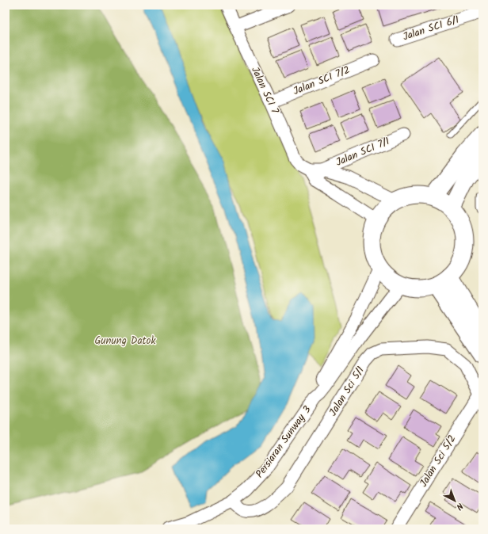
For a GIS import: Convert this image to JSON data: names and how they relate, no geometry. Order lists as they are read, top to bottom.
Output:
{
  "streets": {
    "street": [
      "Jalan SCI 6/1",
      "Jalan SCI 7/2",
      "Jalan SCI 7",
      "Jalan SCI 7/1",
      "Jalan Sci 5/1",
      "Persiaran Sunway 3",
      "Jalan Sci 5/2"
    ]
  },
  "crossings": [
    ["Jalan SCI 7/2", "Jalan SCI 7"],
    ["Jalan SCI 7", "Persiaran Sunway 3"],
    ["Jalan Sci 5/1", "Persiaran Sunway 3"],
    ["Jalan Sci 5/1", "Jalan Sci 5/2"]
  ],
  "parks": ["Gunung Datok"],
  "north": "bottom right"
}
